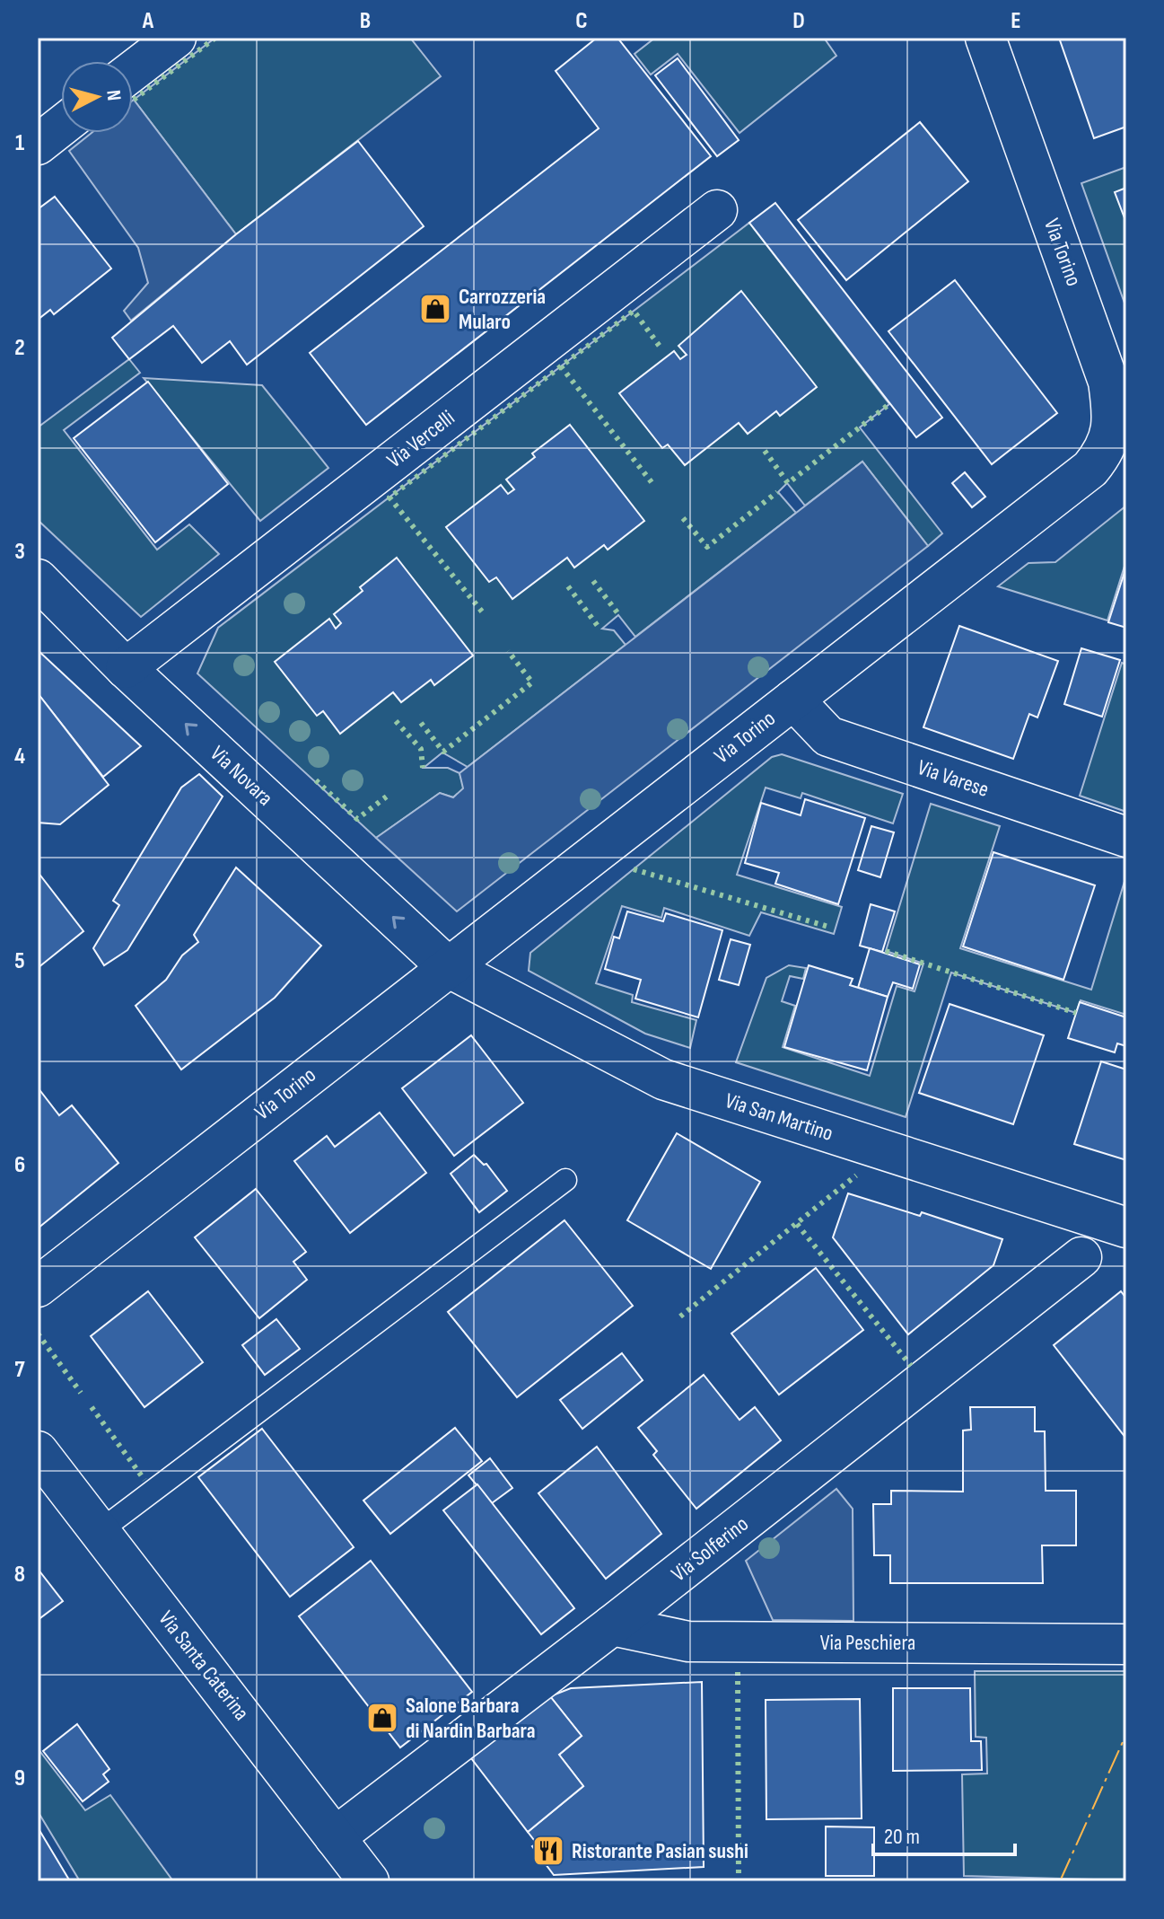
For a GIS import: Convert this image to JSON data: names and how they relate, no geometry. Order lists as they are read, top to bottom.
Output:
{
  "streets": {
    "street": [
      "Via Torino",
      "Via Vercelli",
      "Via Novara",
      "Via Varese",
      "Via San Martino",
      "Via Solferino",
      "Via Peschiera",
      "Via Santa Caterina"
    ]
  },
  "crossings": [
    ["Via Torino", "Via Novara"],
    ["Via Torino", "Via Varese"],
    ["Via Torino", "Via San Martino"],
    ["Via Vercelli", "Via Novara"],
    ["Via Novara", "Via San Martino"],
    ["Via Solferino", "Via Peschiera"],
    ["Via Solferino", "Via Santa Caterina"]
  ],
  "one_way": ["Via Novara"],
  "places": {
    "shop": ["Carrozzeria Mularo", "Salone Barbara di Nardin Barbara"],
    "restaurant": ["Ristorante Pasian sushi"]
  },
  "scale_bar": "20 m",
  "north": "right",
  "grid": {
    "columns": [
      "A",
      "B",
      "C",
      "D",
      "E"
    ],
    "rows": [
      "1",
      "2",
      "3",
      "4",
      "5",
      "6",
      "7",
      "8",
      "9"
    ]
  }
}
